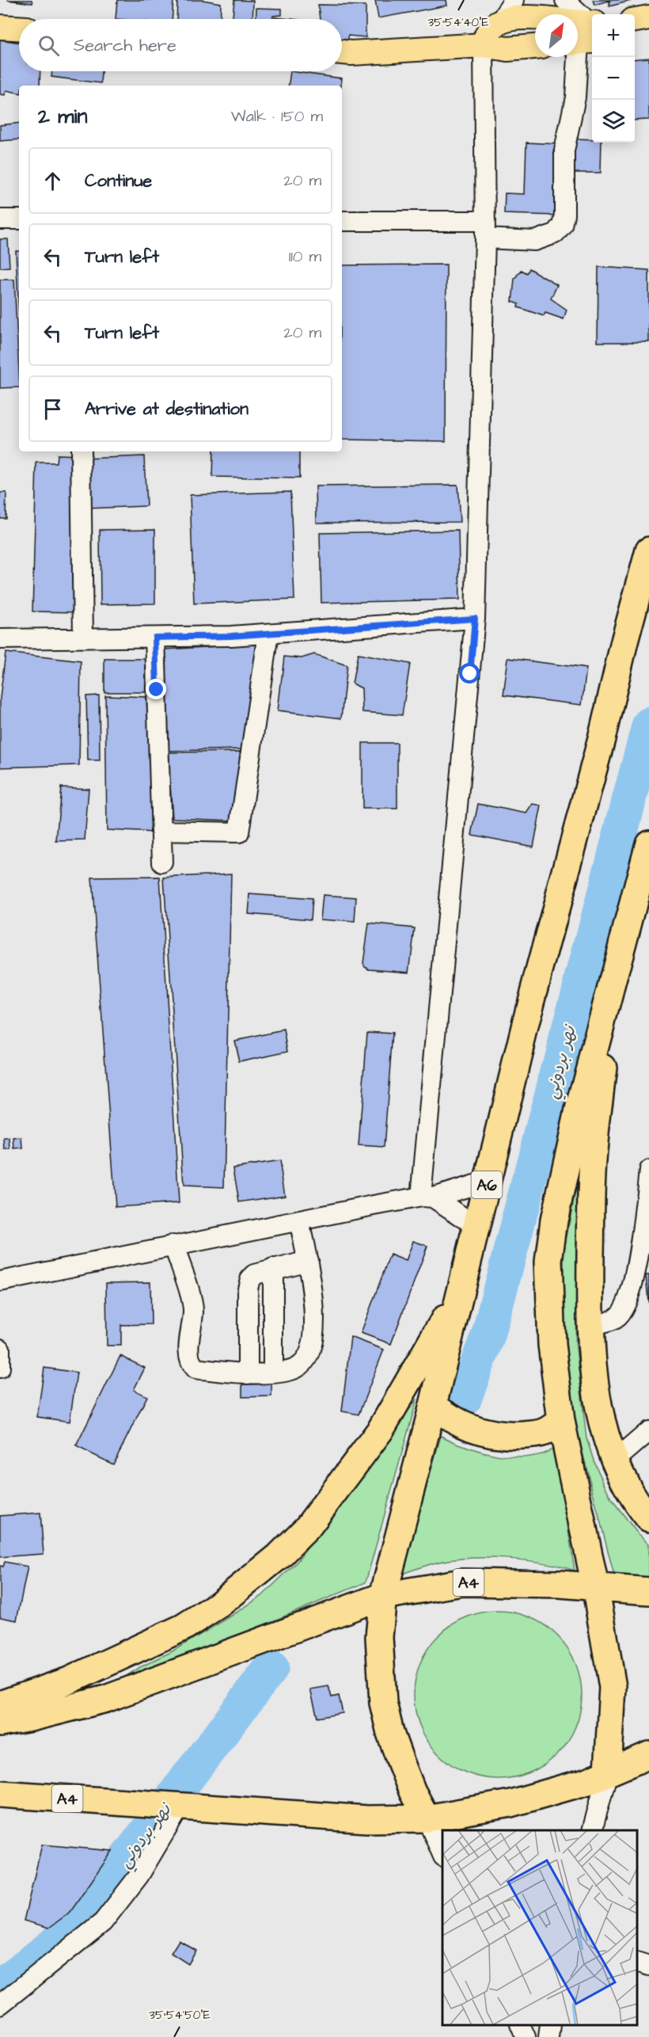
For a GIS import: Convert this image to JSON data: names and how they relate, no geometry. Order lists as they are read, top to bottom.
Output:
{
  "streets": {
    "highway": ["A6", "A4"]
  },
  "crossings": [
    ["A6", "A4"]
  ],
  "water": ["نهر بردوني"],
  "north": "top right",
  "page": {
    "map_buttons": ["+", "−"],
    "search": "Search here",
    "heading": ["2 min", "Walk · 150 m"],
    "list": [
      ["Continue", "20 m"],
      ["Turn left", "110 m"],
      ["Turn left", "20 m"],
      "Arrive at destination"
    ]
  },
  "coordinates": ["35°54'40\"E", "35°54'50\"E"]
}
